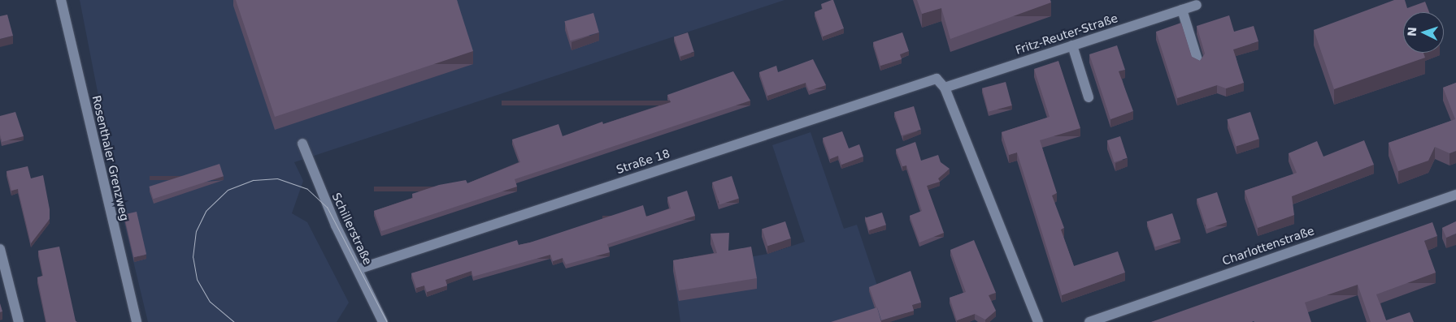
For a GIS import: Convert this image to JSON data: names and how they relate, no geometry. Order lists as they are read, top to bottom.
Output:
{
  "streets": {
    "street": [
      "Fritz-Reuter-Straße",
      "Rosenthaler Grenzweg",
      "Straße 18",
      "Schillerstraße",
      "Charlottenstraße"
    ]
  },
  "crossings": [
    ["Fritz-Reuter-Straße", "Straße 18"],
    ["Straße 18", "Schillerstraße"]
  ],
  "north": "left"
}
